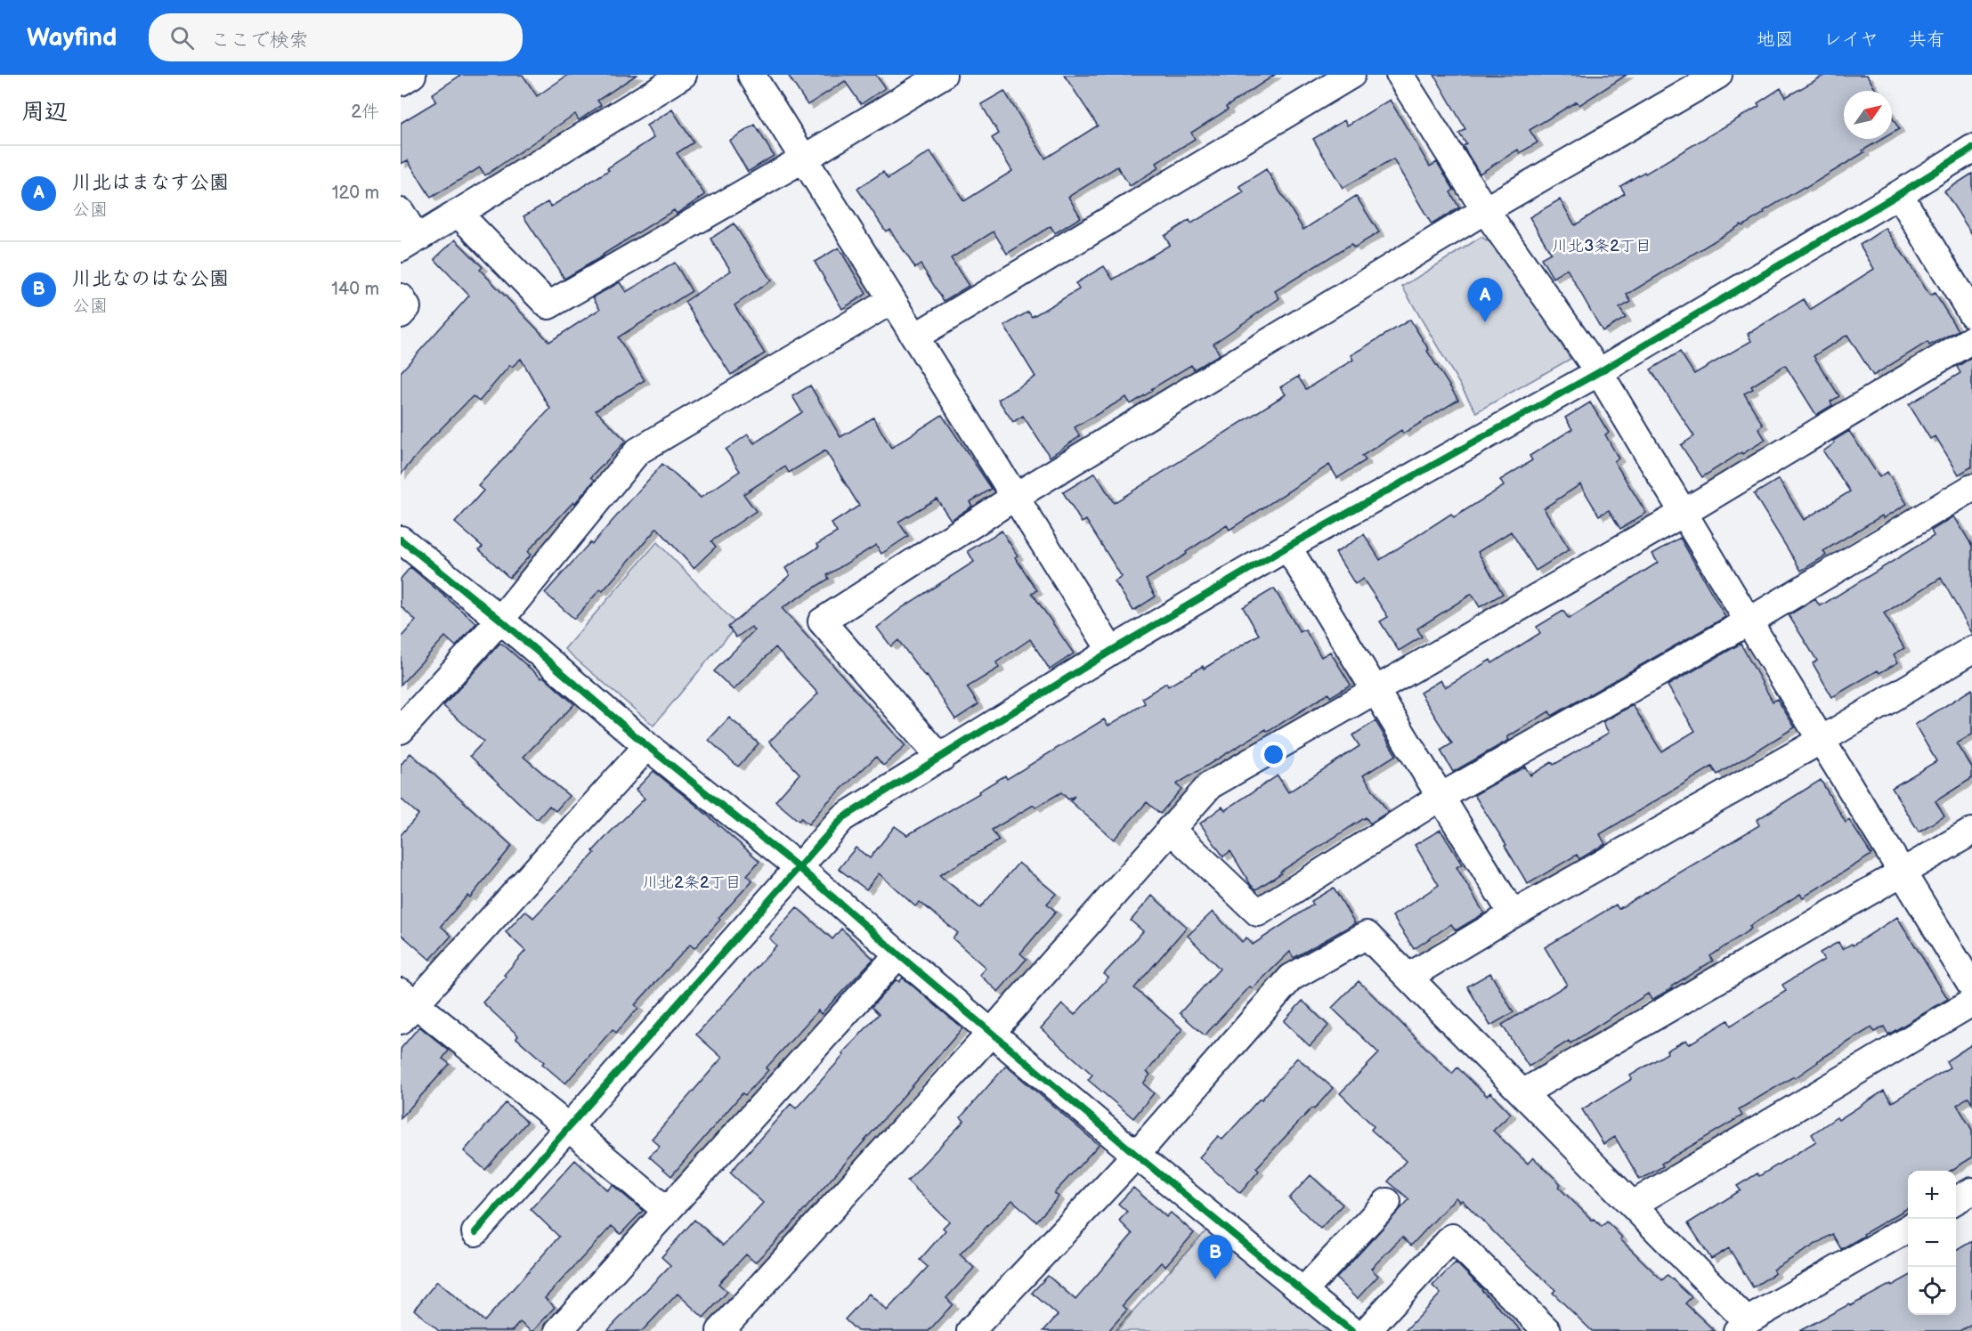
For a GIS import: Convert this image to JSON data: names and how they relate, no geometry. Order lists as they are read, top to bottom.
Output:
{
  "districts": ["川北3条2丁目", "川北2条2丁目"],
  "north": "top right",
  "page": {
    "header": "Wayfind",
    "search": "ここで検索",
    "nav": ["地図", "レイヤ", "共有"],
    "heading": ["周辺", "2件"],
    "list": [
      {
        "mark": "A",
        "name": "川北はまなす公園",
        "note": "公園",
        "value": "120 m"
      },
      {
        "mark": "B",
        "name": "川北なのはな公園",
        "note": "公園",
        "value": "140 m"
      }
    ],
    "pins": ["A", "B"],
    "map_buttons": ["+", "−"]
  }
}
